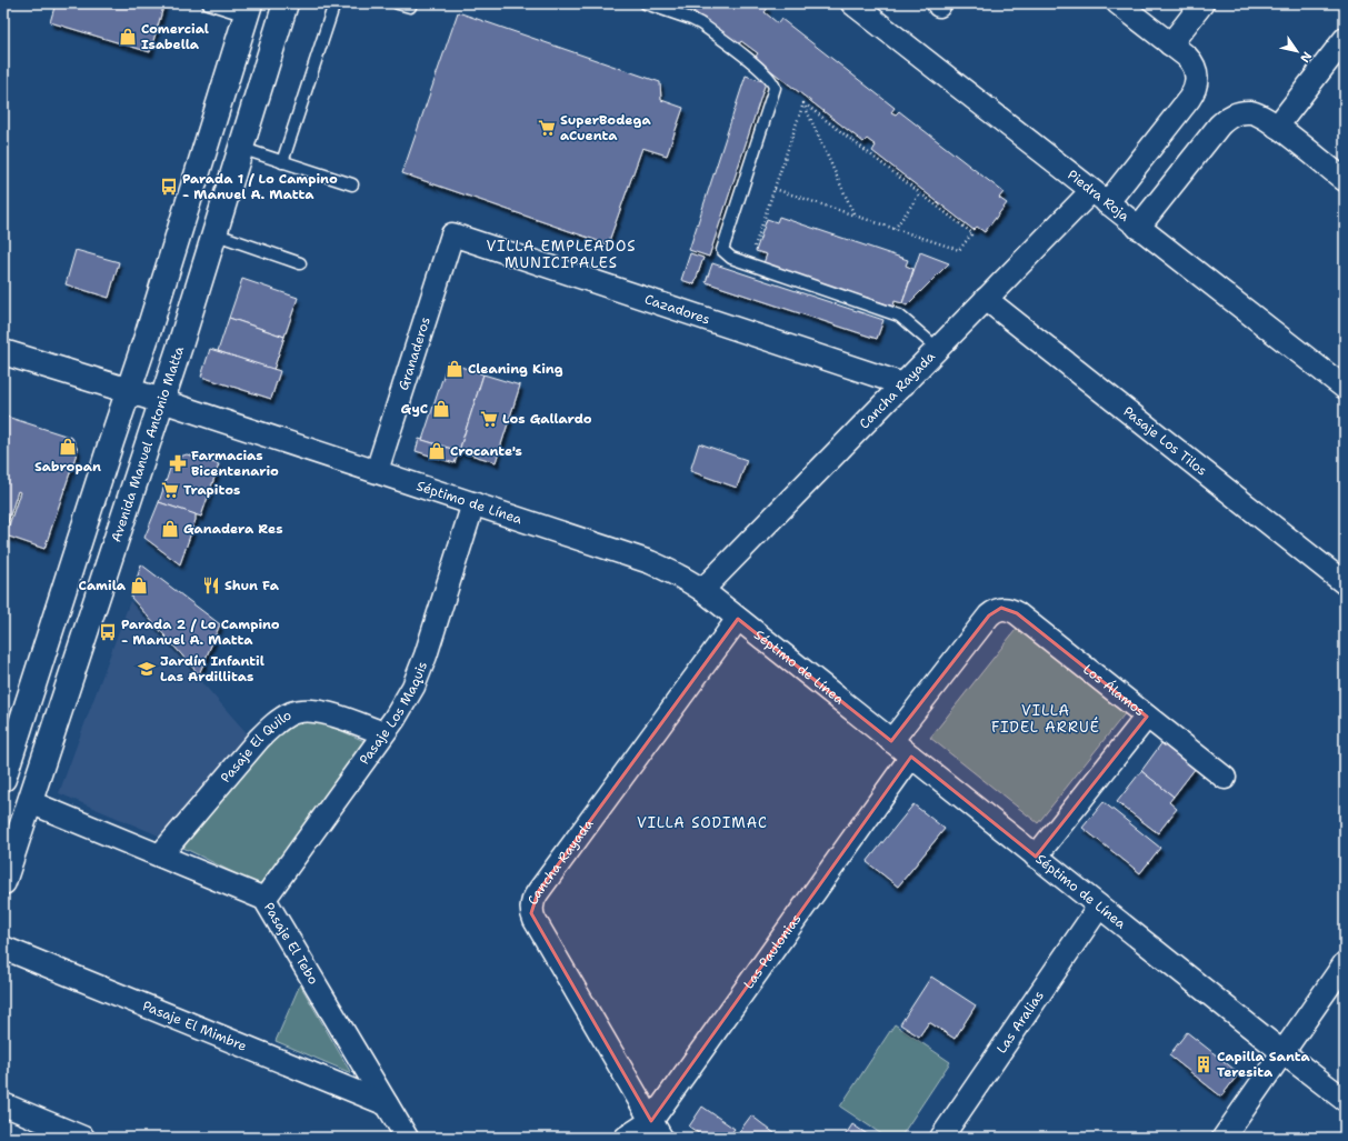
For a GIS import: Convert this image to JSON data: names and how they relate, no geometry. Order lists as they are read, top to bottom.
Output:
{
  "streets": {
    "main road": ["Avenida Manuel Antonio Matta"],
    "street": [
      "Piedra Roja",
      "Cazadores",
      "Granaderos",
      "Cancha Rayada",
      "Pasaje Los Tilos",
      "Séptimo de Línea",
      "Los Álamos",
      "Pasaje Los Maquis",
      "Pasaje El Quilo",
      "Pasaje El Tebo",
      "Las Paulonias",
      "Las Aralias",
      "Pasaje El Mimbre"
    ]
  },
  "crossings": [
    ["Piedra Roja", "Cancha Rayada"],
    ["Cazadores", "Granaderos"],
    ["Cazadores", "Cancha Rayada"],
    ["Granaderos", "Séptimo de Línea"],
    ["Cancha Rayada", "Pasaje Los Tilos"],
    ["Cancha Rayada", "Séptimo de Línea"],
    ["Cancha Rayada", "Las Paulonias"],
    ["Avenida Manuel Antonio Matta", "Séptimo de Línea"],
    ["Avenida Manuel Antonio Matta", "Pasaje El Tebo"],
    ["Séptimo de Línea", "Los Álamos"],
    ["Séptimo de Línea", "Pasaje Los Maquis"],
    ["Séptimo de Línea", "Las Paulonias"],
    ["Séptimo de Línea", "Las Aralias"],
    ["Pasaje Los Maquis", "Pasaje El Quilo"],
    ["Pasaje Los Maquis", "Pasaje El Tebo"],
    ["Pasaje El Quilo", "Pasaje El Tebo"],
    ["Pasaje El Tebo", "Pasaje El Mimbre"]
  ],
  "districts": ["VILLA EMPLEADOS MUNICIPALES", "VILLA FIDEL ARRUÉ", "VILLA SODIMAC"],
  "places": {
    "shop": [
      "Comercial Isabella",
      "Cleaning King",
      "GyC",
      "Sabropan",
      "Crocante's",
      "Ganadera Res",
      "Camila"
    ],
    "supermarket": ["SuperBodega aCuenta", "Los Gallardo", "Trapitos"],
    "bus stop": ["Parada 1 / Lo Campino - Manuel A. Matta", "Parada 2 / Lo Campino - Manuel A. Matta"],
    "pharmacy": ["Farmacias Bicentenario"],
    "restaurant": ["Shun Fa"],
    "school or university": ["Jardín Infantil Las Ardillitas"],
    "building": ["Capilla Santa Teresita"]
  },
  "north": "bottom right"
}
